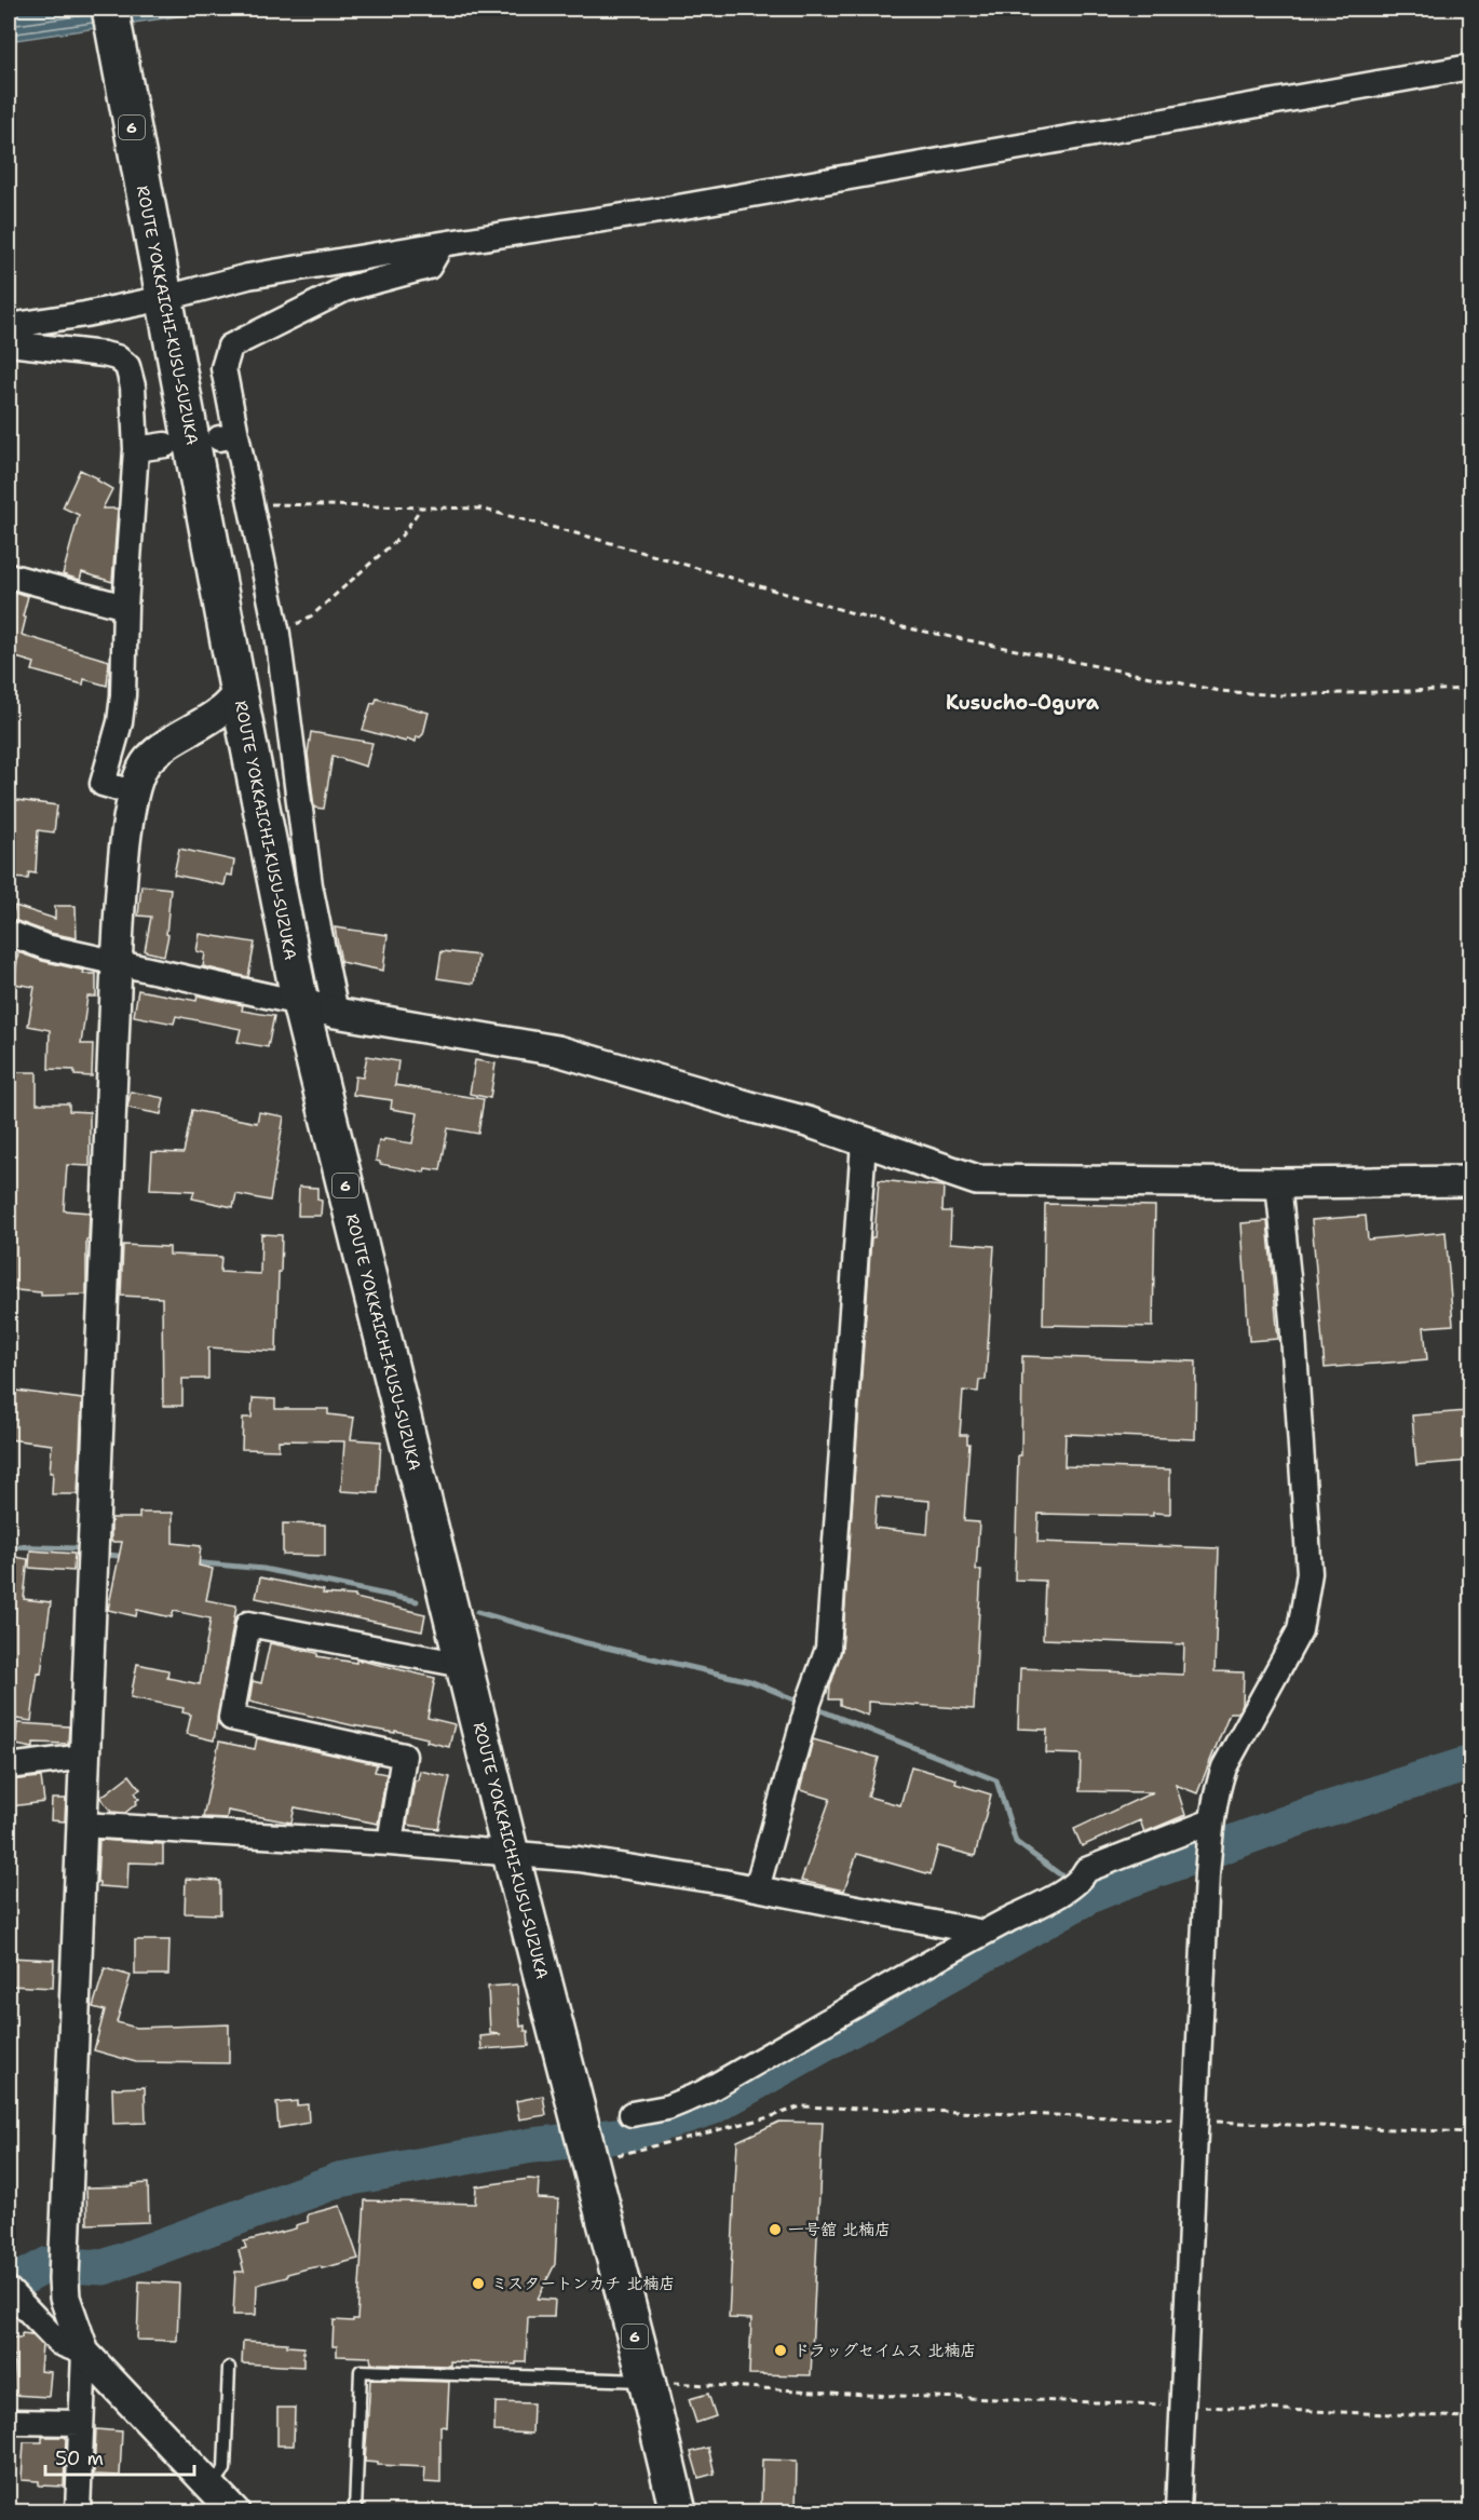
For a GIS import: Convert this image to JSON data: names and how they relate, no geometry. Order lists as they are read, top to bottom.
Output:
{
  "streets": {
    "main road": ["6", "ROUTE YOKKAICHI-KUSU-SUZUKA"]
  },
  "districts": ["Kusucho-Ogura"],
  "places": ["一号舘 北楠店", "ミスタートンカチ 北楠店", "ドラッグセイムス 北楠店"],
  "scale_bar": "50 m"
}
